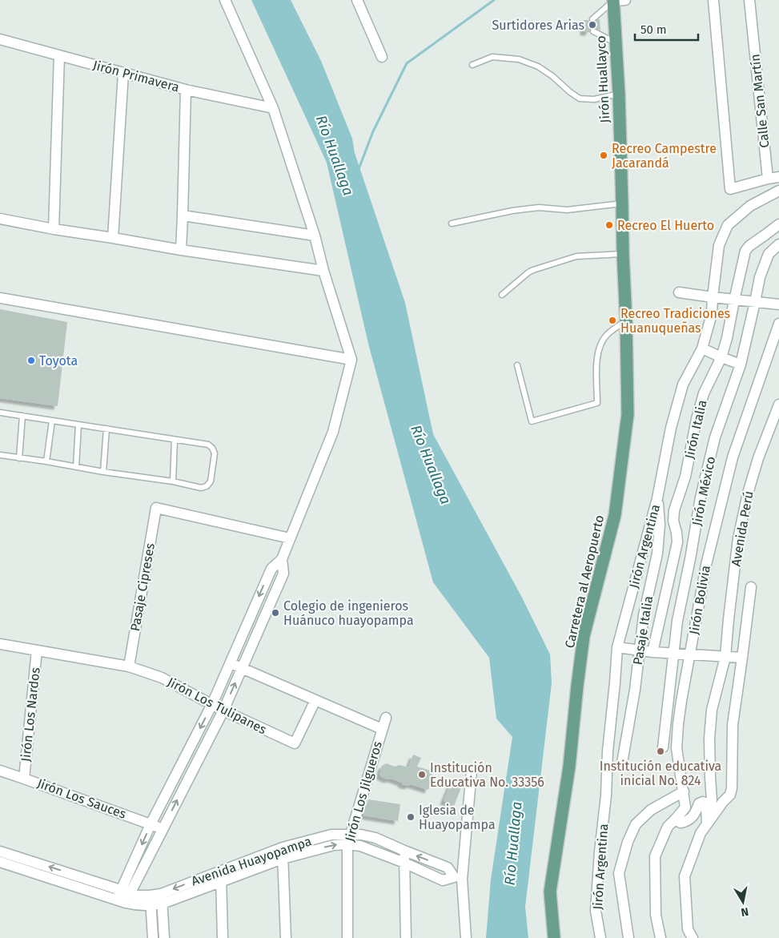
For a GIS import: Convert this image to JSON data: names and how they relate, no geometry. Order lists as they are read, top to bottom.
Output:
{
  "streets": {
    "main road": ["Jirón Huallayco", "Carretera al Aeropuerto"],
    "street": [
      "Jirón Primavera",
      "Calle San Martín",
      "Jirón Italia",
      "Jirón México",
      "Avenida Perú",
      "Jirón Argentina",
      "Pasaje Cipreses",
      "Jirón Bolivia",
      "Pasaje Italia",
      "Jirón Los Tulipanes",
      "Jirón Los Nardos",
      "Jirón Los Jilgueros",
      "Jirón Los Sauces",
      "Avenida Huayopampa"
    ]
  },
  "crossings": [
    ["Jirón Huallayco", "Carretera al Aeropuerto"],
    ["Jirón Argentina", "Pasaje Italia"],
    ["Pasaje Cipreses", "Jirón Los Tulipanes"],
    ["Jirón Los Tulipanes", "Jirón Los Nardos"],
    ["Jirón Los Nardos", "Jirón Los Sauces"],
    ["Jirón Los Jilgueros", "Avenida Huayopampa"]
  ],
  "water": ["Río Huallaga"],
  "places": [
    "Surtidores Arias",
    "Recreo Campestre Jacarandá",
    "Recreo El Huerto",
    "Recreo Tradiciones Huanuqueñas",
    "Toyota",
    "Colegio de ingenieros Huánuco huayopampa",
    "Institución educativa inicial No. 824",
    "Institución Educativa No. 33356",
    "Iglesia de Huayopampa"
  ],
  "scale_bar": "50 m",
  "north": "bottom"
}
